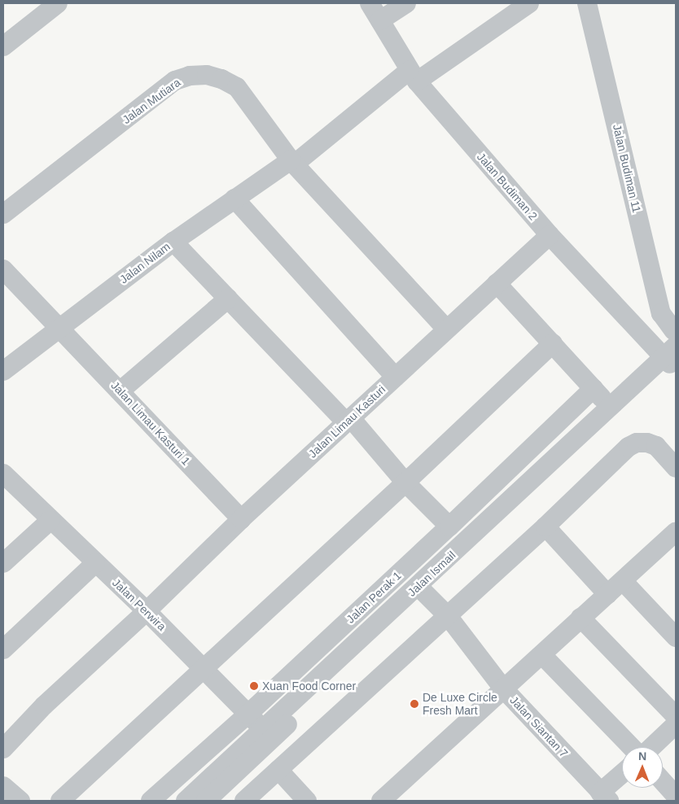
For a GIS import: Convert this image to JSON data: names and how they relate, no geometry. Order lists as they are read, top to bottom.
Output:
{
  "streets": {
    "street": [
      "Jalan Mutiara",
      "Jalan Budiman 11",
      "Jalan Budiman 2",
      "Jalan Nilam",
      "Jalan Limau Kasturi",
      "Jalan Limau Kasturi 1",
      "Jalan Ismail",
      "Jalan Perak 1",
      "Jalan Perwira",
      "Jalan Siantan 7"
    ]
  },
  "crossings": [
    ["Jalan Mutiara", "Jalan Nilam"],
    ["Jalan Mutiara", "Jalan Limau Kasturi"],
    ["Jalan Budiman 11", "Jalan Budiman 2"],
    ["Jalan Budiman 11", "Jalan Ismail"],
    ["Jalan Budiman 2", "Jalan Nilam"],
    ["Jalan Budiman 2", "Jalan Limau Kasturi"],
    ["Jalan Budiman 2", "Jalan Ismail"],
    ["Jalan Nilam", "Jalan Limau Kasturi 1"],
    ["Jalan Limau Kasturi", "Jalan Limau Kasturi 1"],
    ["Jalan Limau Kasturi", "Jalan Perwira"],
    ["Jalan Ismail", "Jalan Perwira"],
    ["Jalan Ismail", "Jalan Siantan 7"],
    ["Jalan Perak 1", "Jalan Perwira"]
  ],
  "places": ["Xuan Food Corner", "De Luxe Circle Fresh Mart"],
  "north": "top"
}
